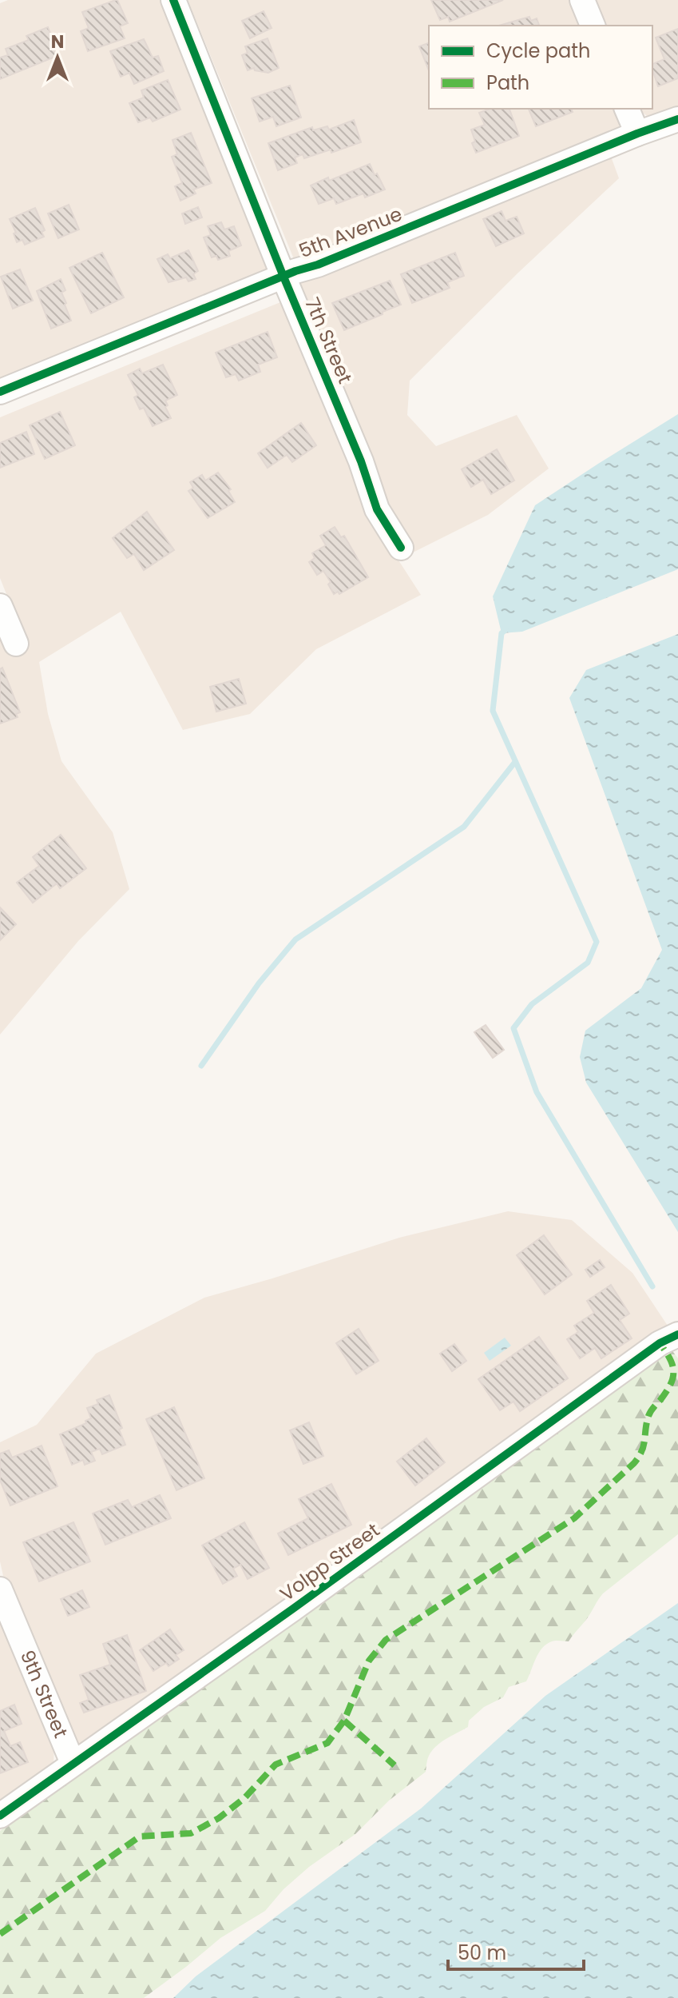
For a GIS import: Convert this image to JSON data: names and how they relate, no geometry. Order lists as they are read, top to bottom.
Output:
{
  "streets": {
    "street": [
      "5th Avenue",
      "7th Street",
      "Volpp Street",
      "9th Street"
    ]
  },
  "crossings": [
    ["5th Avenue", "7th Street"],
    ["Volpp Street", "9th Street"]
  ],
  "legend": ["Cycle path", "Path"],
  "scale_bar": "50 m",
  "north": "top"
}
